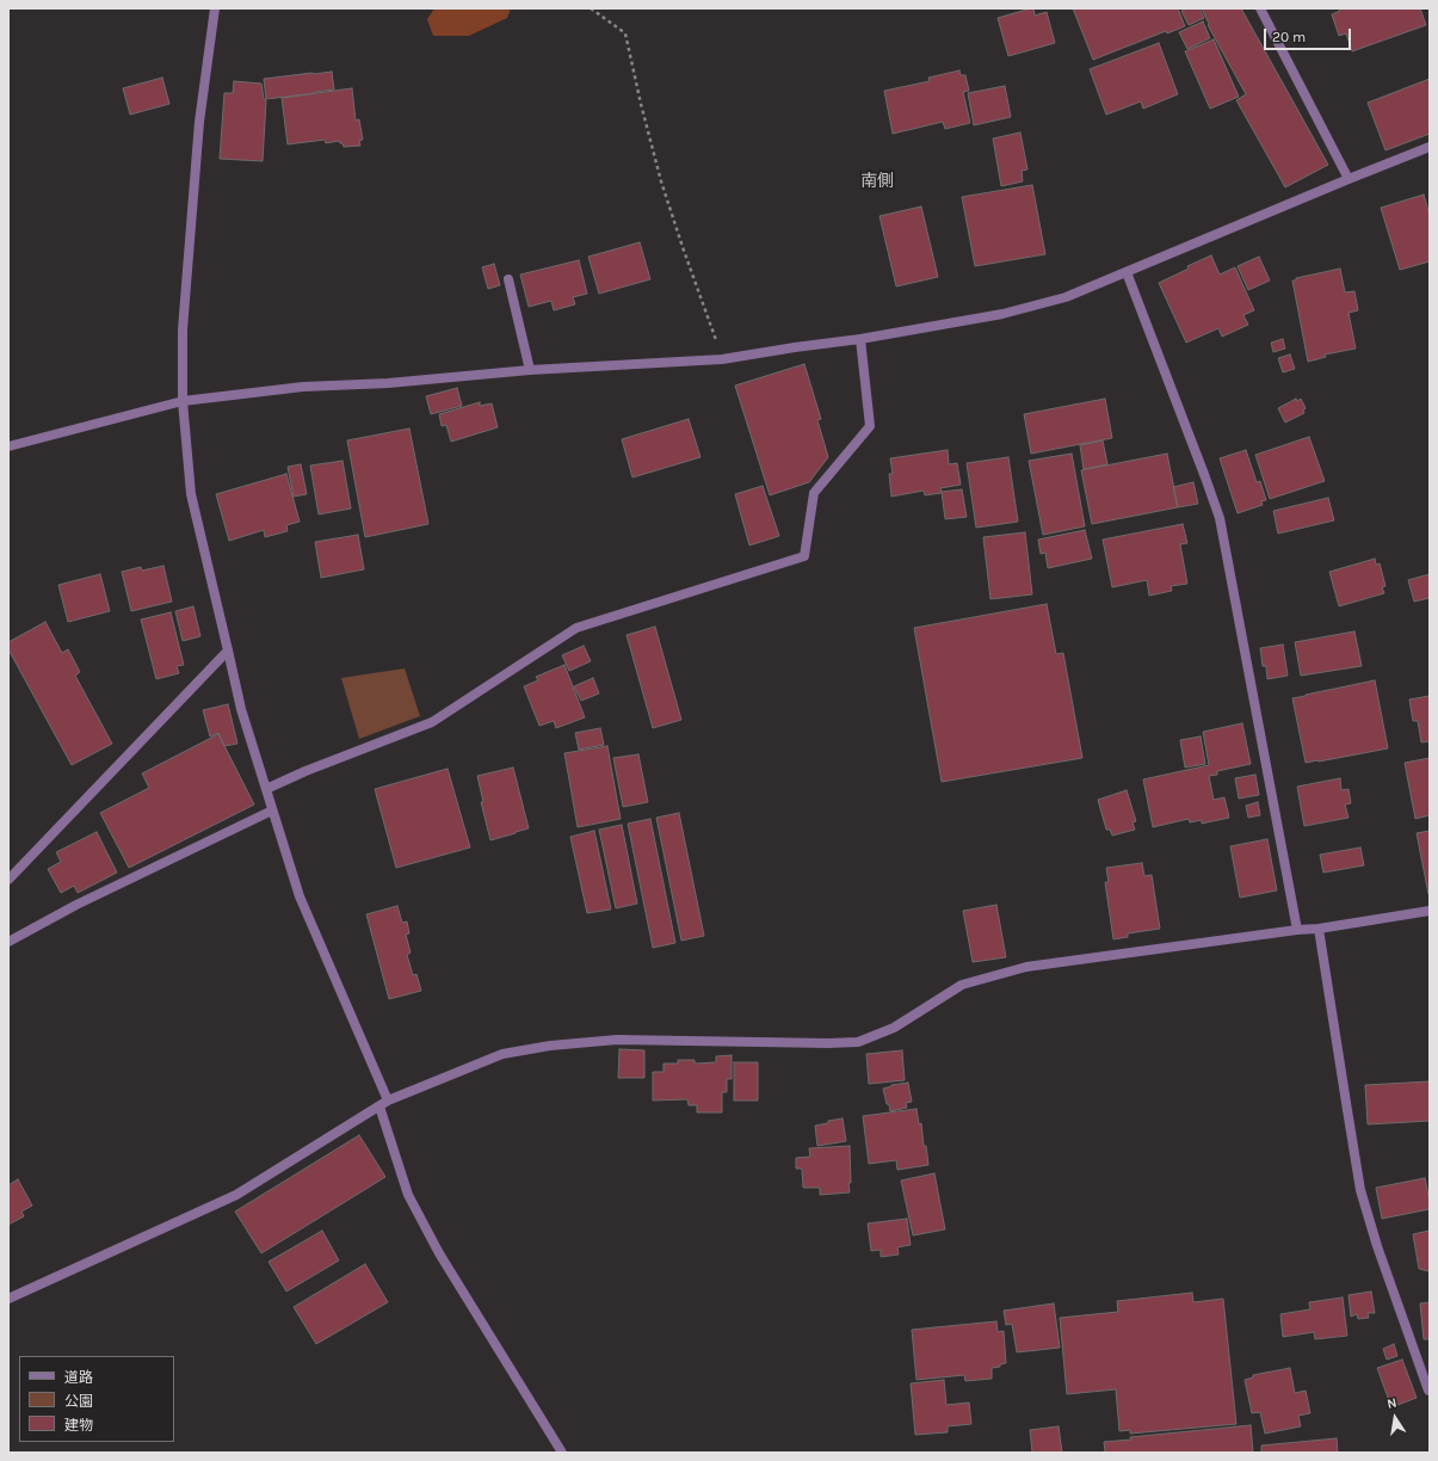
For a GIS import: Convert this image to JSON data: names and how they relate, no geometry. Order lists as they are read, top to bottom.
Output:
{
  "districts": ["南側"],
  "legend": ["道路", "公園", "建物"],
  "scale_bar": "20 m",
  "north": "top"
}
